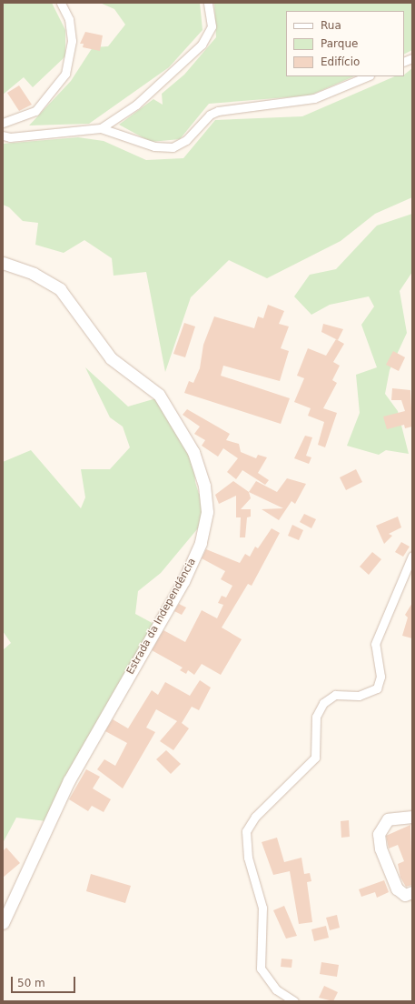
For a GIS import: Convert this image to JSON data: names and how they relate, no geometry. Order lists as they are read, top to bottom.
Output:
{
  "streets": {
    "street": ["Estrada da Independência"]
  },
  "legend": ["Rua", "Parque", "Edifício"],
  "scale_bar": "50 m"
}
